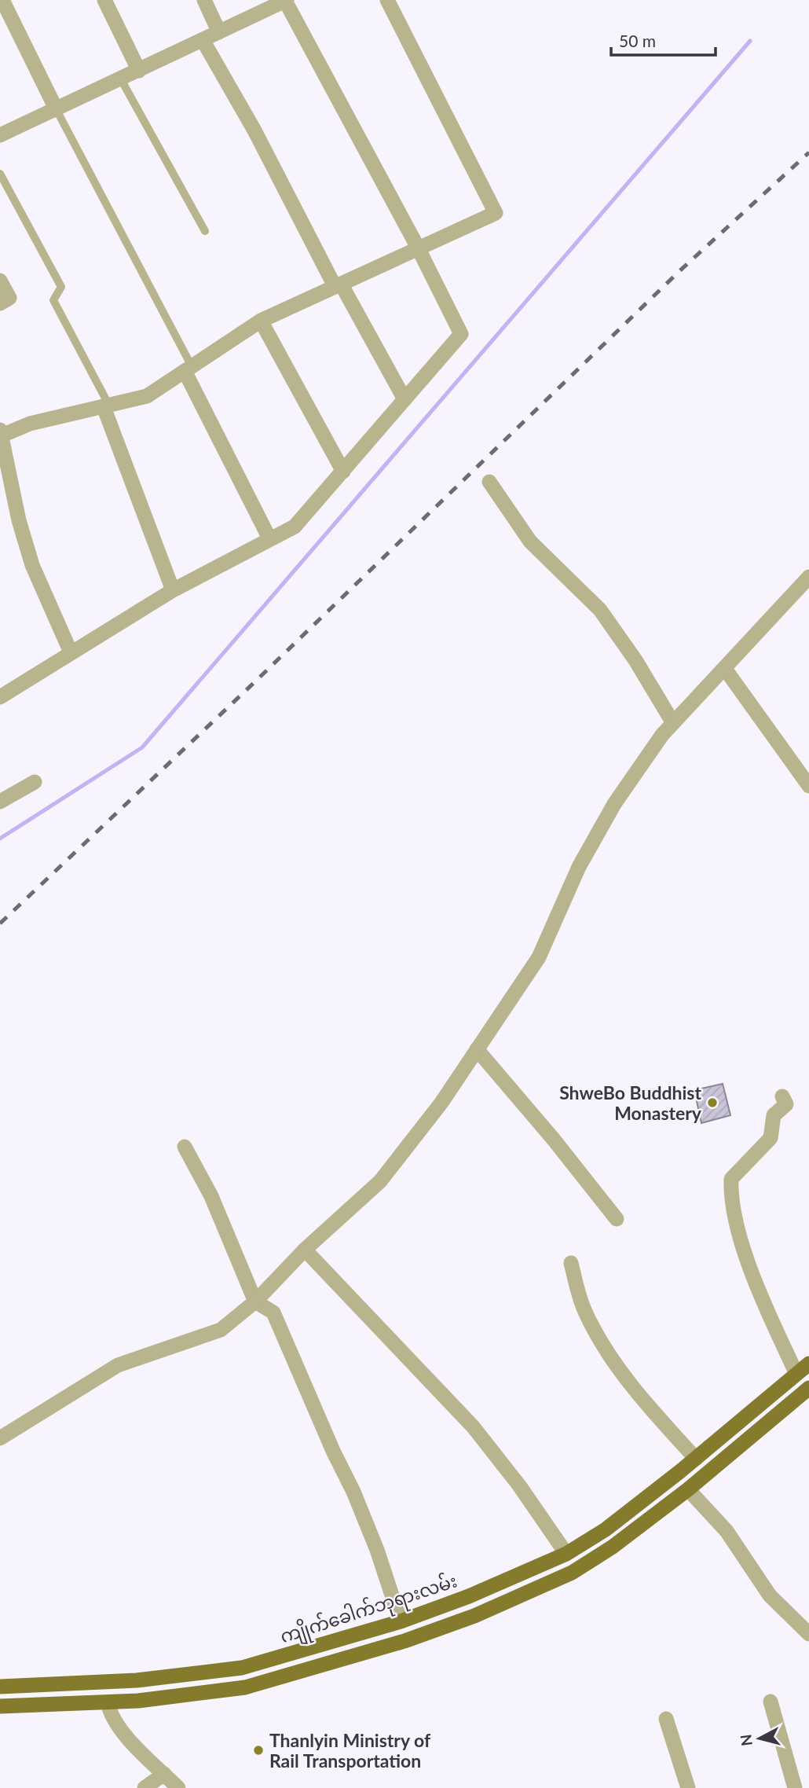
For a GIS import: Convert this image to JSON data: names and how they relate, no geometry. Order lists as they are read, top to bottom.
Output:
{
  "streets": {
    "main road": ["ကျိုက်ခေါက်ဘုရားလမ်း"]
  },
  "places": ["ShweBo Buddhist Monastery", "Thanlyin Ministry of Rail Transportation"],
  "scale_bar": "50 m",
  "north": "left"
}
